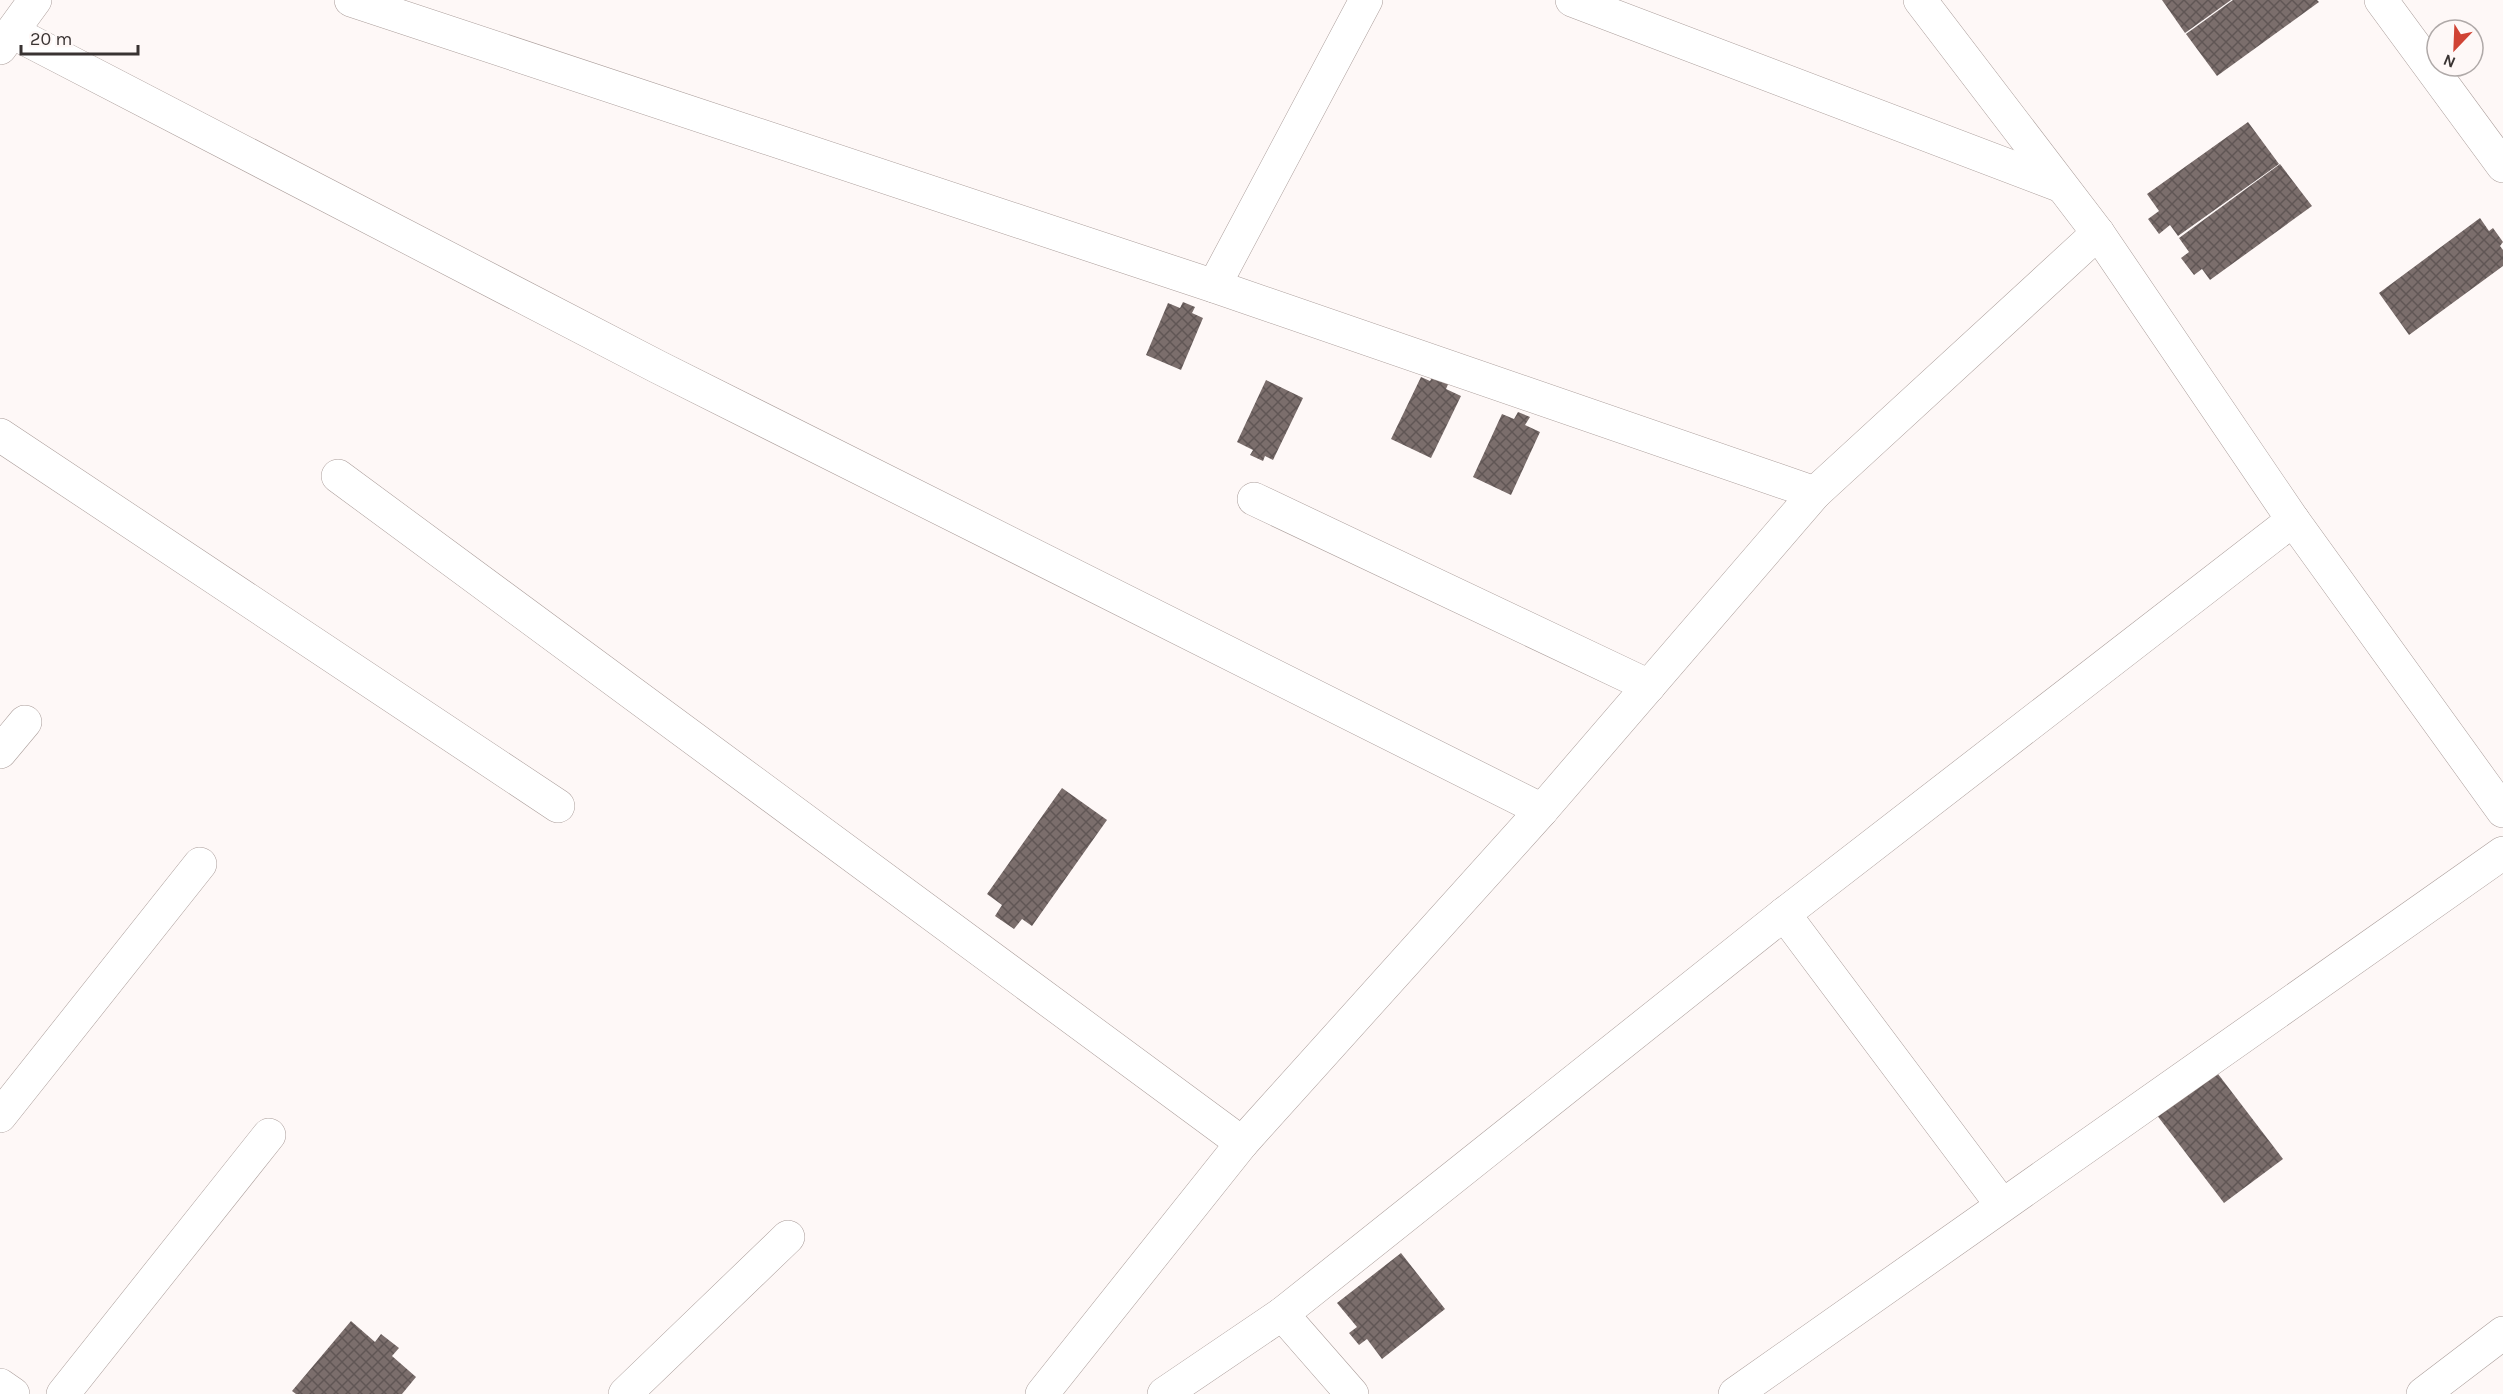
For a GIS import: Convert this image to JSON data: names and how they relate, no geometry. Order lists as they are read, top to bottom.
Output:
{
  "scale_bar": "20 m",
  "north": "bottom left"
}
